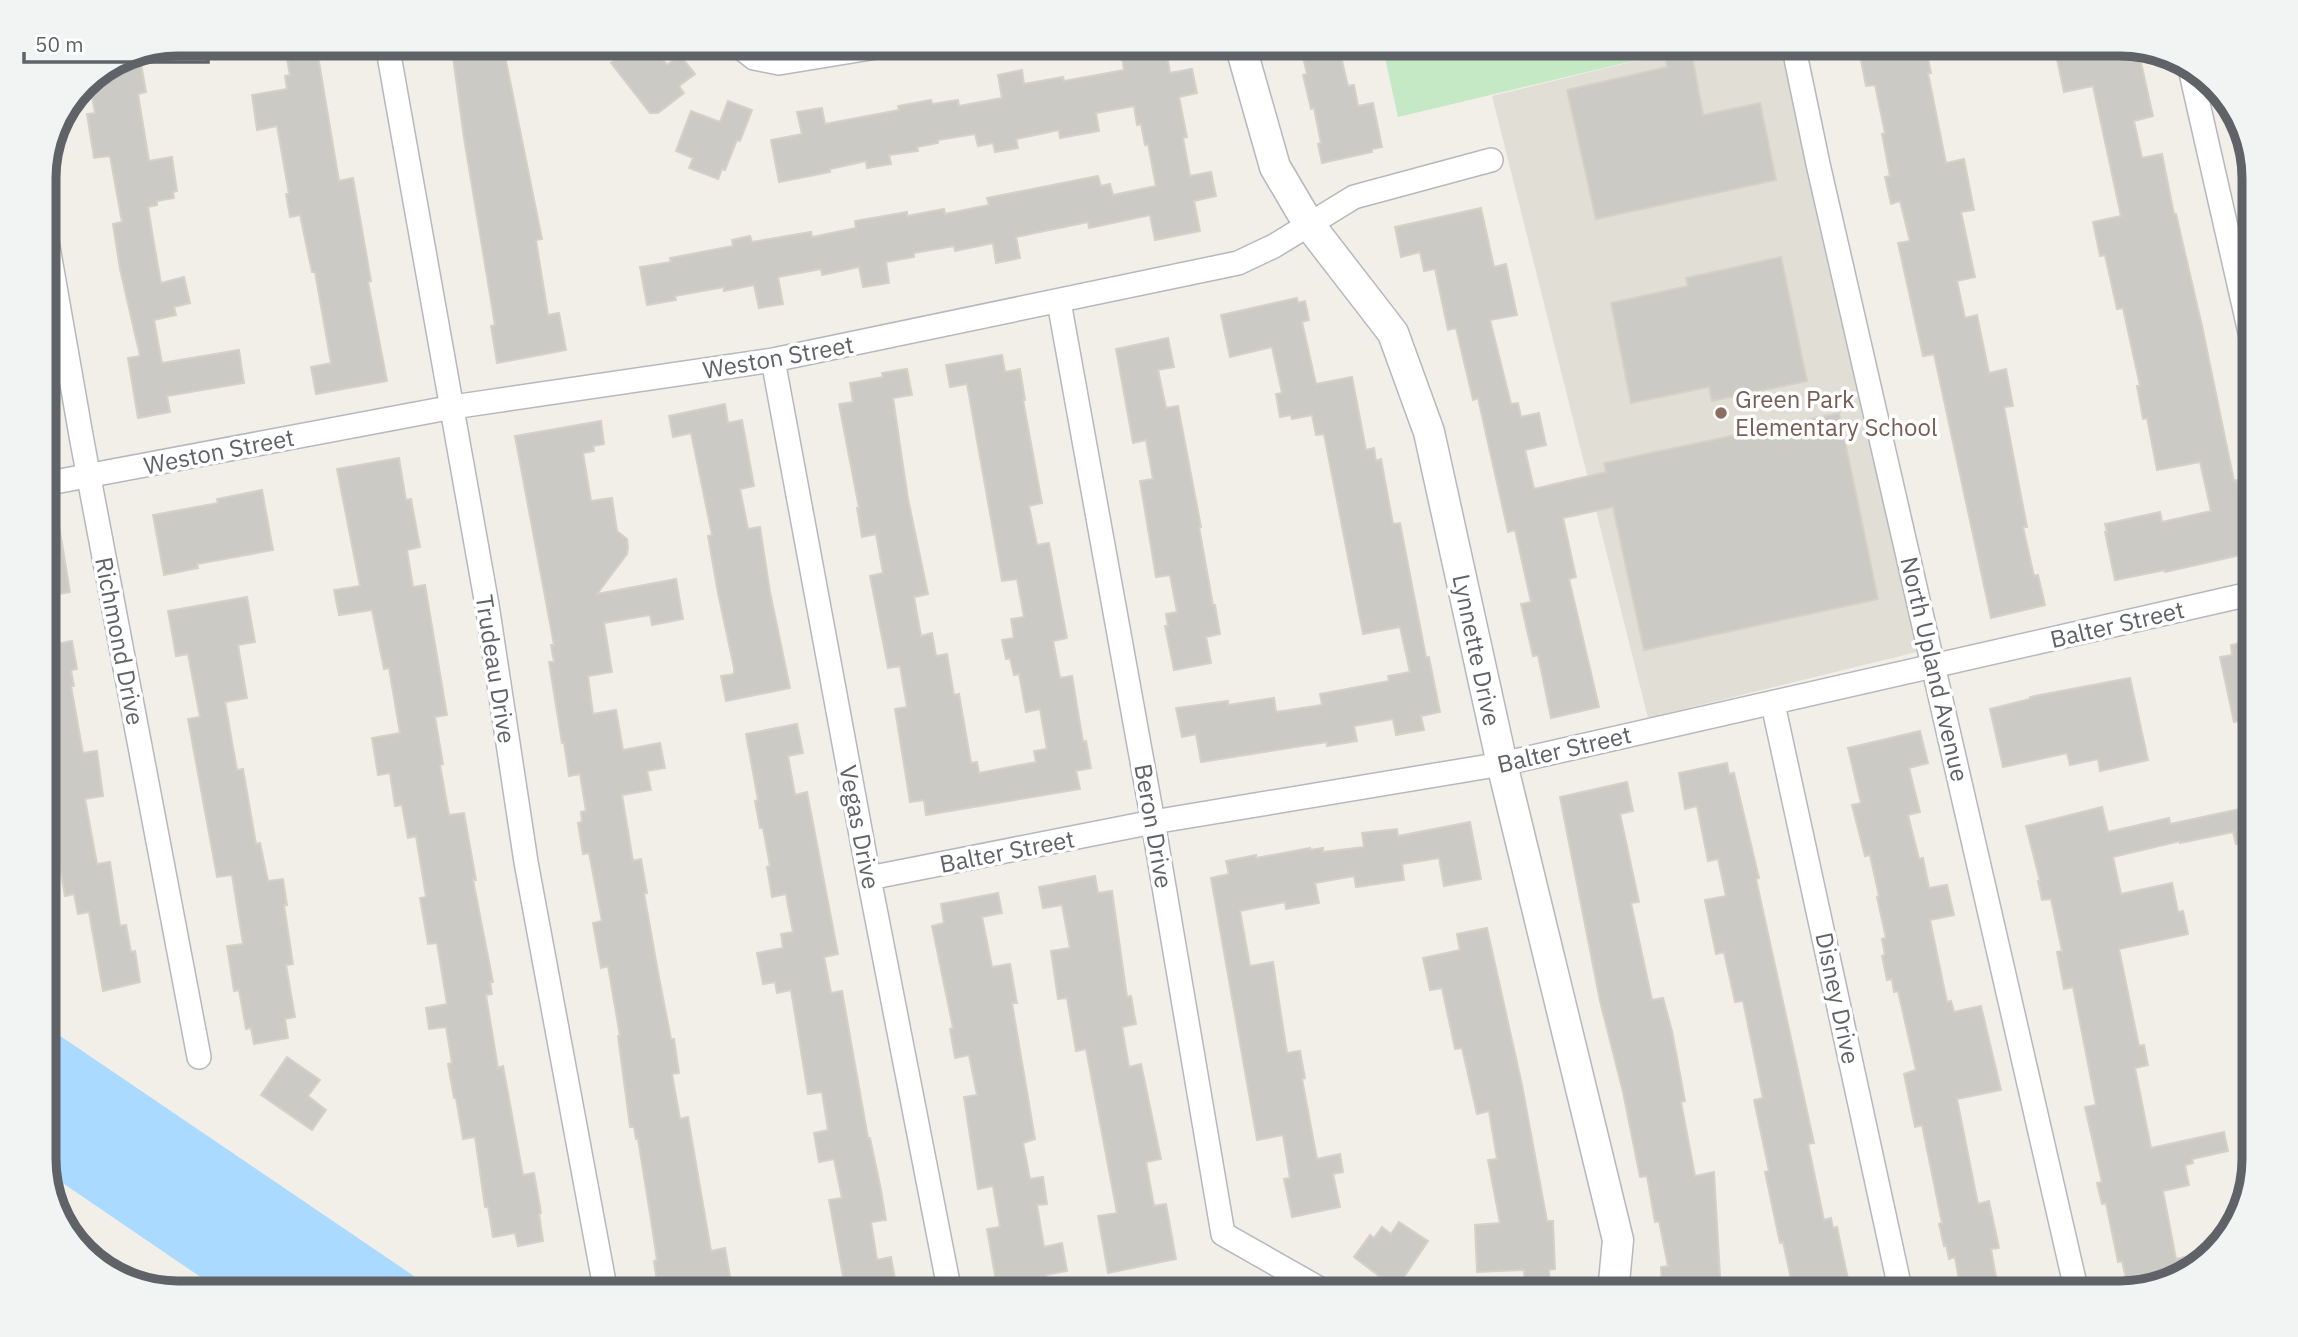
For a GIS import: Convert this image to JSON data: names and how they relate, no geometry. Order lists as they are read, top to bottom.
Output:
{
  "streets": {
    "street": [
      "Weston Street",
      "Balter Street",
      "Richmond Drive",
      "Lynnette Drive",
      "Trudeau Drive",
      "North Upland Avenue",
      "Beron Drive",
      "Vegas Drive",
      "Disney Drive"
    ]
  },
  "crossings": [
    ["Weston Street", "Richmond Drive"],
    ["Weston Street", "Lynnette Drive"],
    ["Weston Street", "Trudeau Drive"],
    ["Weston Street", "Beron Drive"],
    ["Weston Street", "Vegas Drive"],
    ["Balter Street", "Lynnette Drive"],
    ["Balter Street", "North Upland Avenue"],
    ["Balter Street", "Beron Drive"],
    ["Balter Street", "Vegas Drive"],
    ["Balter Street", "Disney Drive"]
  ],
  "places": ["Green Park Elementary School"],
  "scale_bar": "50 m"
}
